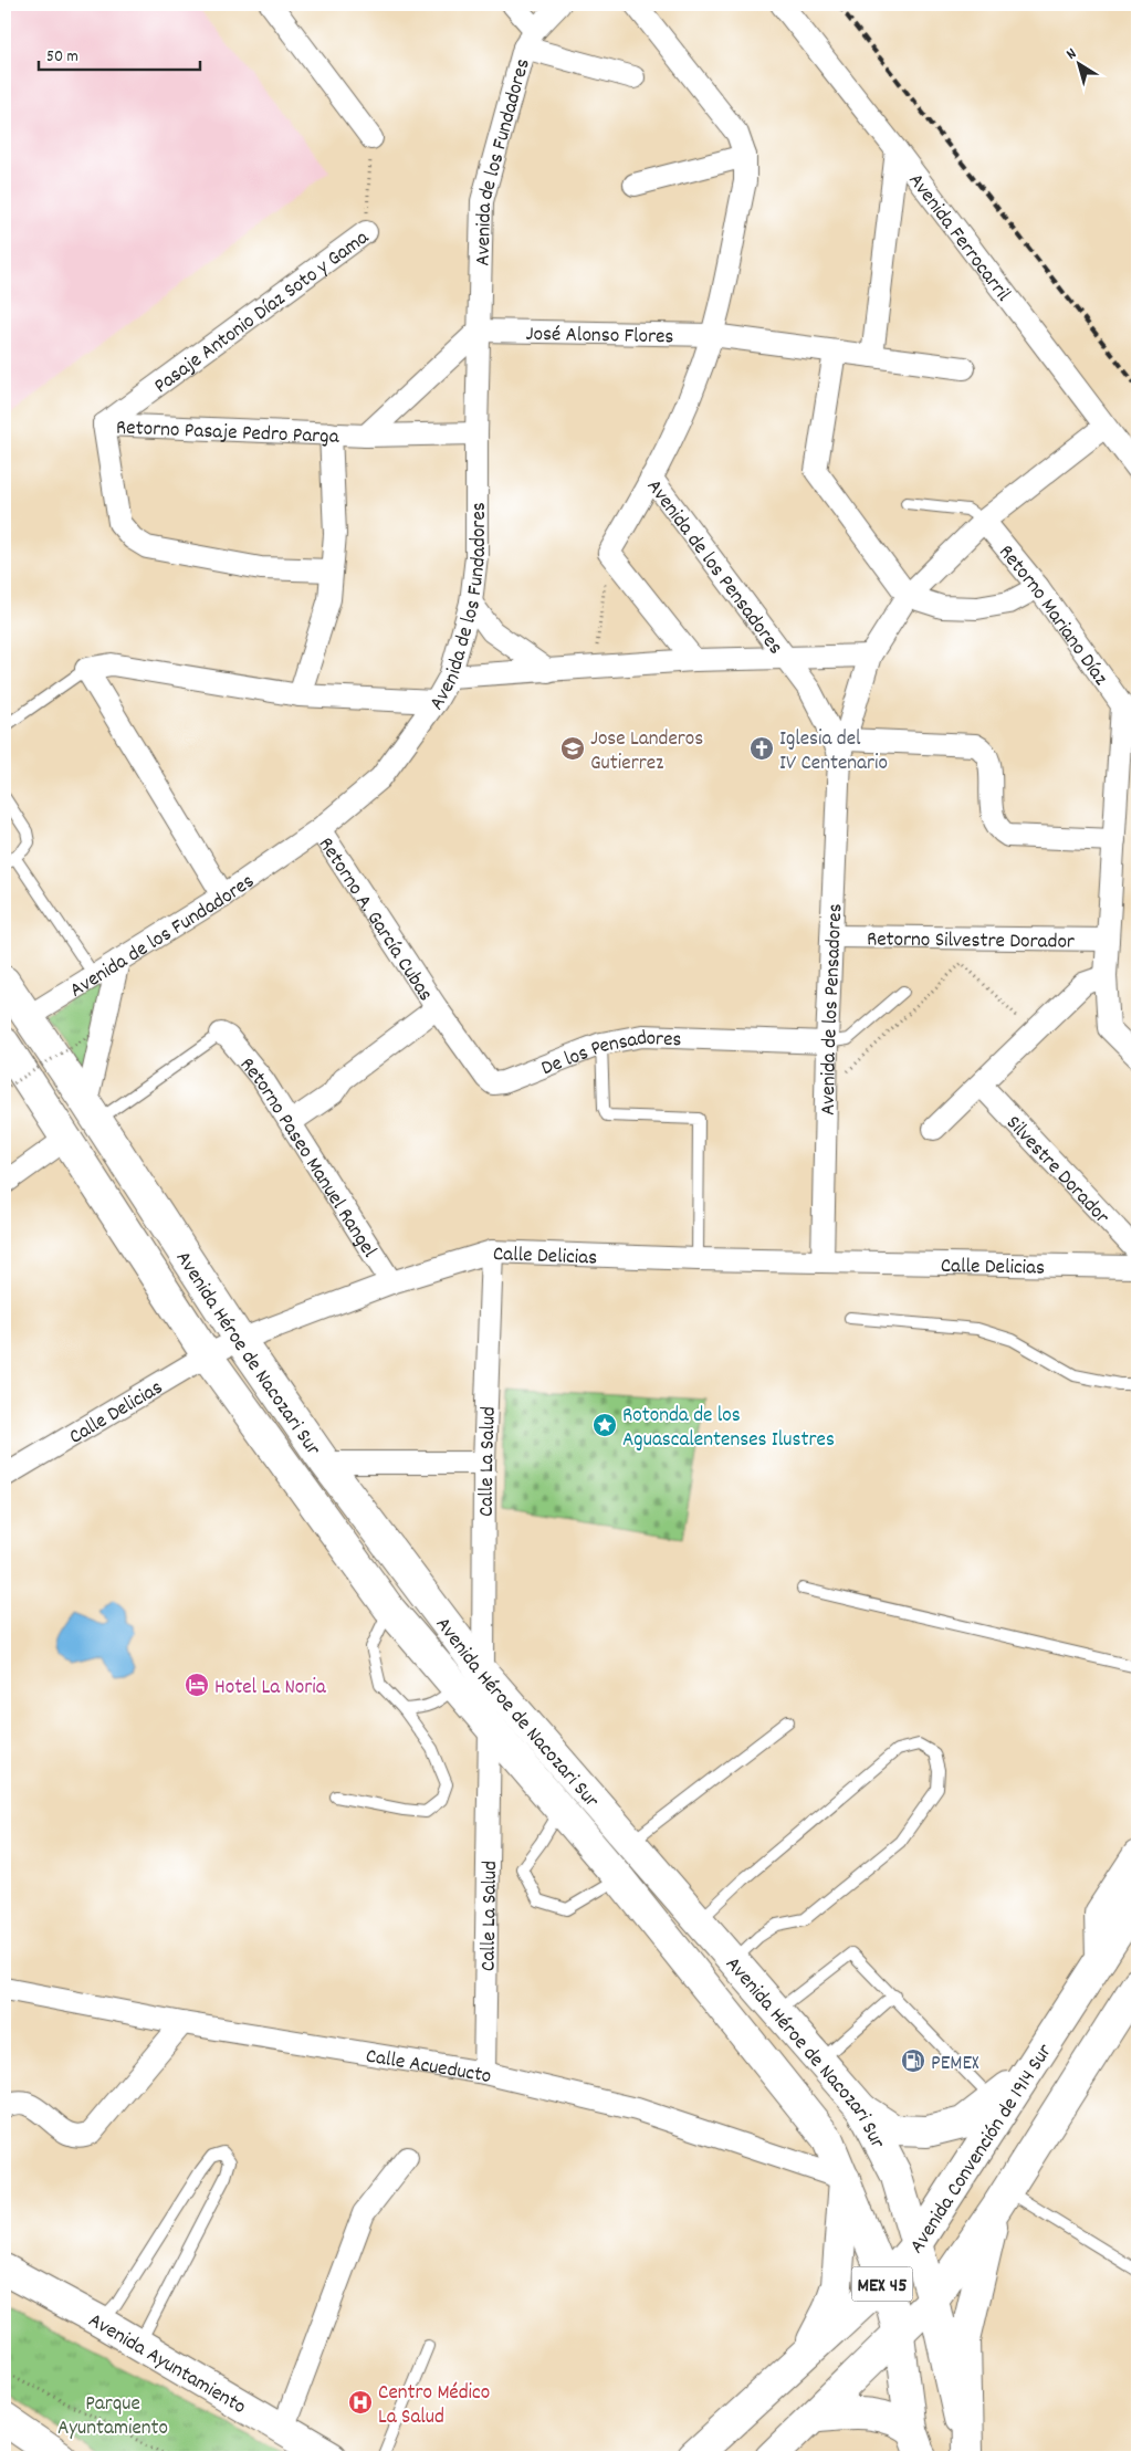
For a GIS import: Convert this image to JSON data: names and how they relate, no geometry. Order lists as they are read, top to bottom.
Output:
{
  "streets": {
    "main road": [
      "Avenida Héroe de Nacozari Sur",
      "Avenida Convención de 1914 Sur",
      "MEX 45",
      "Avenida Ayuntamiento"
    ],
    "street": [
      "Avenida de los Fundadores",
      "Avenida Ferrocarril",
      "Pasaje Antonio Díaz Soto y Gama",
      "José Alonso Flores",
      "Retorno Pasaje Pedro Parga",
      "Avenida de los Pensadores",
      "Retorno Mariano Díaz",
      "Retorno A. García Cubas",
      "Retorno Silvestre Dorador",
      "De los Pensadores",
      "Retorno Paseo Manuel Rangel",
      "Silvestre Dorador",
      "Calle Delicias",
      "Calle La Salud",
      "Calle Acueducto"
    ]
  },
  "crossings": [
    ["Avenida de los Fundadores", "José Alonso Flores"],
    ["Avenida de los Fundadores", "Retorno Pasaje Pedro Parga"],
    ["Avenida de los Fundadores", "Retorno A. García Cubas"],
    ["Avenida de los Fundadores", "Avenida Héroe de Nacozari Sur"],
    ["Avenida Ferrocarril", "Avenida de los Pensadores"],
    ["Pasaje Antonio Díaz Soto y Gama", "Retorno Pasaje Pedro Parga"],
    ["José Alonso Flores", "Avenida de los Pensadores"],
    ["Avenida de los Pensadores", "Retorno Mariano Díaz"],
    ["Avenida de los Pensadores", "Retorno Silvestre Dorador"],
    ["Avenida de los Pensadores", "De los Pensadores"],
    ["Avenida de los Pensadores", "Calle Delicias"],
    ["Retorno Mariano Díaz", "Retorno Silvestre Dorador"],
    ["Retorno A. García Cubas", "De los Pensadores"],
    ["Retorno Paseo Manuel Rangel", "Calle Delicias"],
    ["Calle Delicias", "Avenida Héroe de Nacozari Sur"],
    ["Calle Delicias", "Calle La Salud"],
    ["Avenida Héroe de Nacozari Sur", "Calle La Salud"],
    ["Avenida Héroe de Nacozari Sur", "Calle Acueducto"],
    ["Avenida Héroe de Nacozari Sur", "Avenida Convención de 1914 Sur"],
    ["Avenida Héroe de Nacozari Sur", "MEX 45"],
    ["Calle La Salud", "Calle Acueducto"]
  ],
  "parks": ["Parque Ayuntamiento"],
  "places": {
    "school or university": ["Jose Landeros Gutierrez"],
    "church": ["Iglesia del IV Centenario"],
    "place": ["Rotonda de los Aguascalentenses Ilustres"],
    "hotel": ["Hotel La Noria"],
    "fuel station": ["PEMEX"],
    "hospital": ["Centro Médico La Salud"]
  },
  "scale_bar": "50 m",
  "north": "top left"
}
